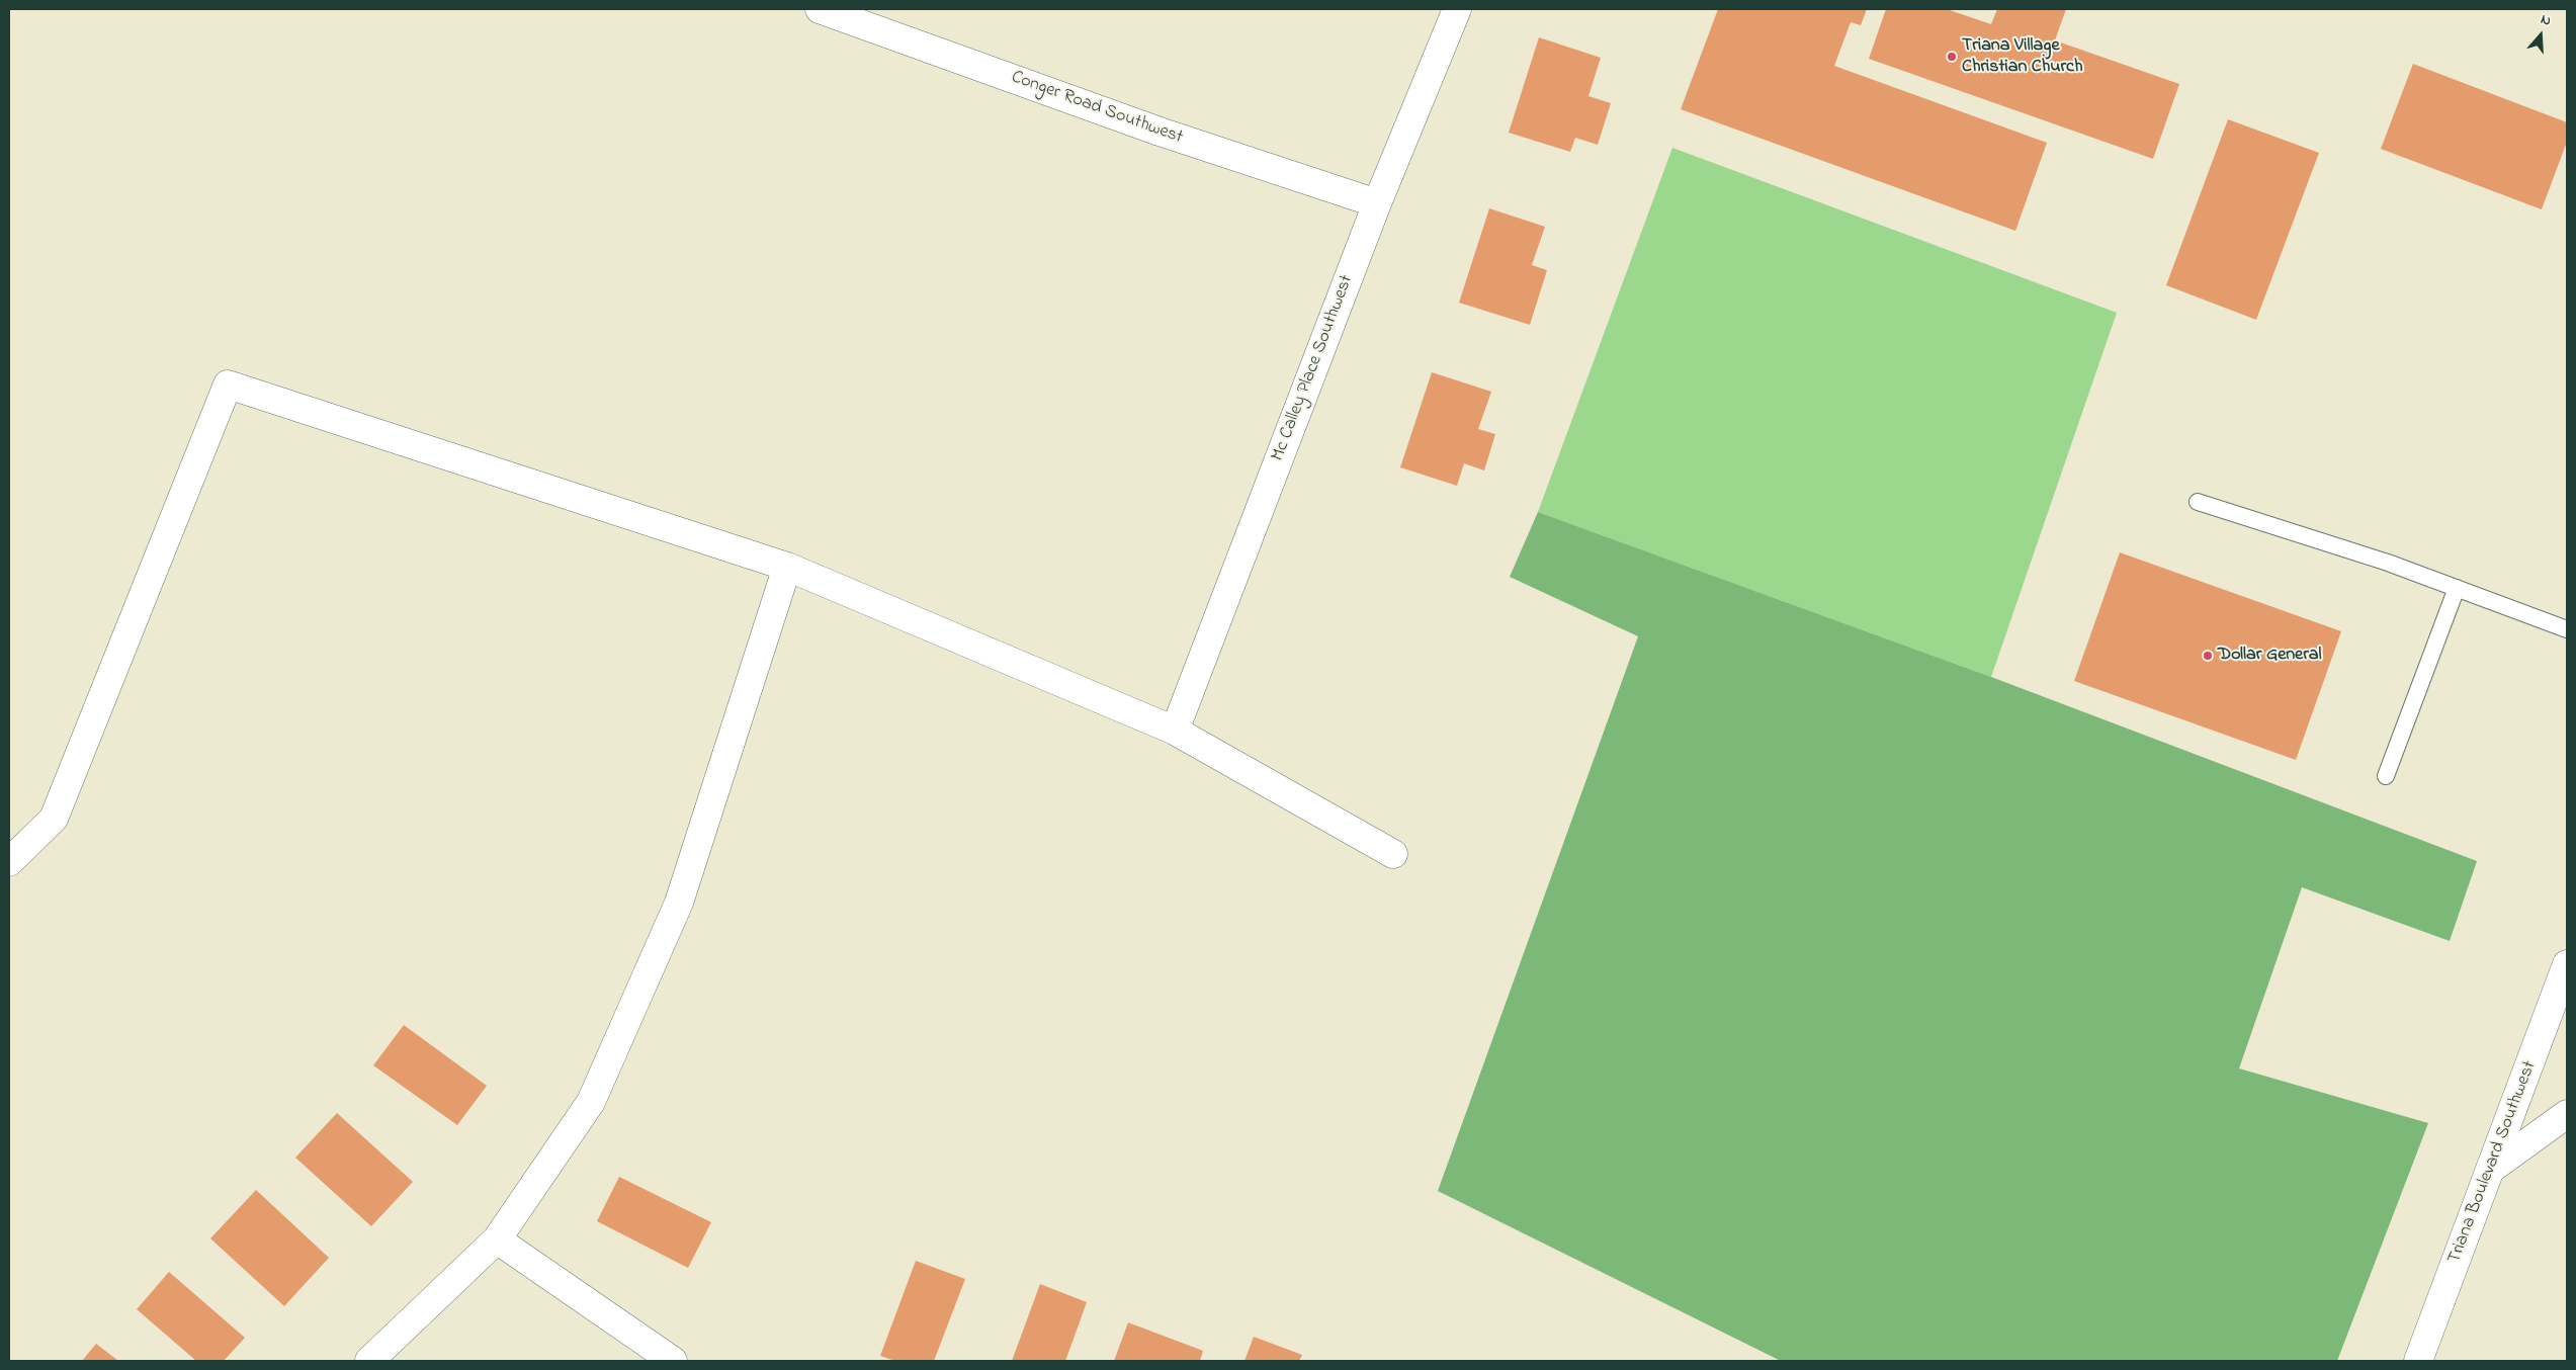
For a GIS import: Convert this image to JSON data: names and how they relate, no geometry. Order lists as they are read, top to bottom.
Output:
{
  "streets": {
    "street": ["Conger Road Southwest", "Mc Calley Place Southwest", "Triana Boulevard Southwest"]
  },
  "crossings": [
    ["Conger Road Southwest", "Mc Calley Place Southwest"]
  ],
  "places": ["Triana Village Christian Church", "Dollar General"],
  "north": "top"
}
